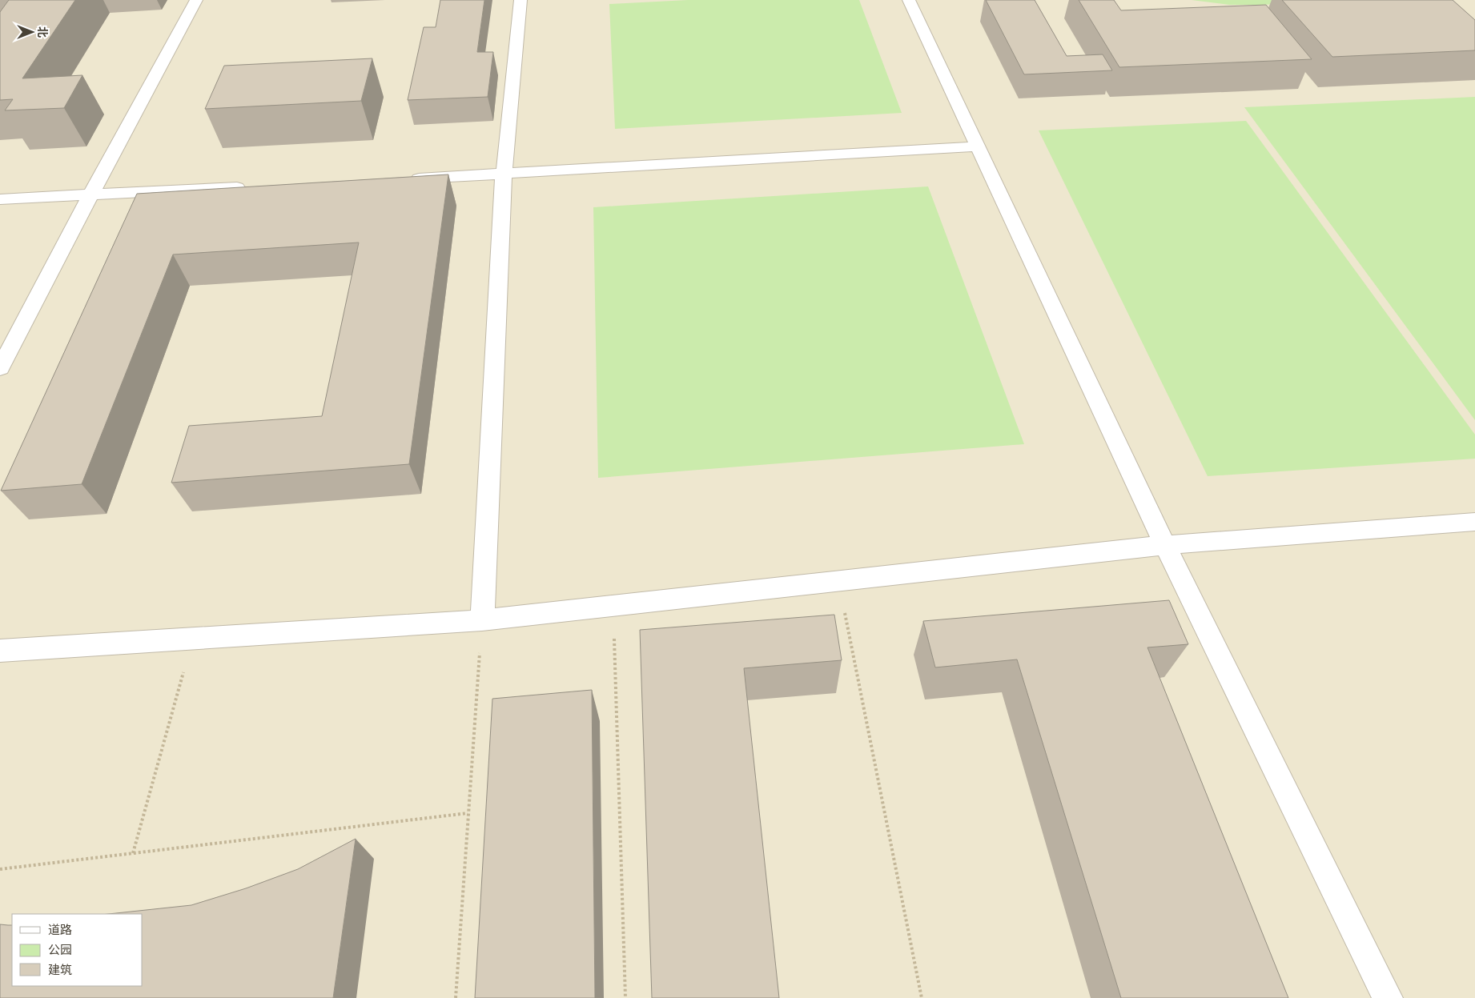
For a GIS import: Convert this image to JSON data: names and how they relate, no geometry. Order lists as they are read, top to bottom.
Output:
{
  "legend": ["道路", "公园", "建筑"],
  "north": "right"
}
